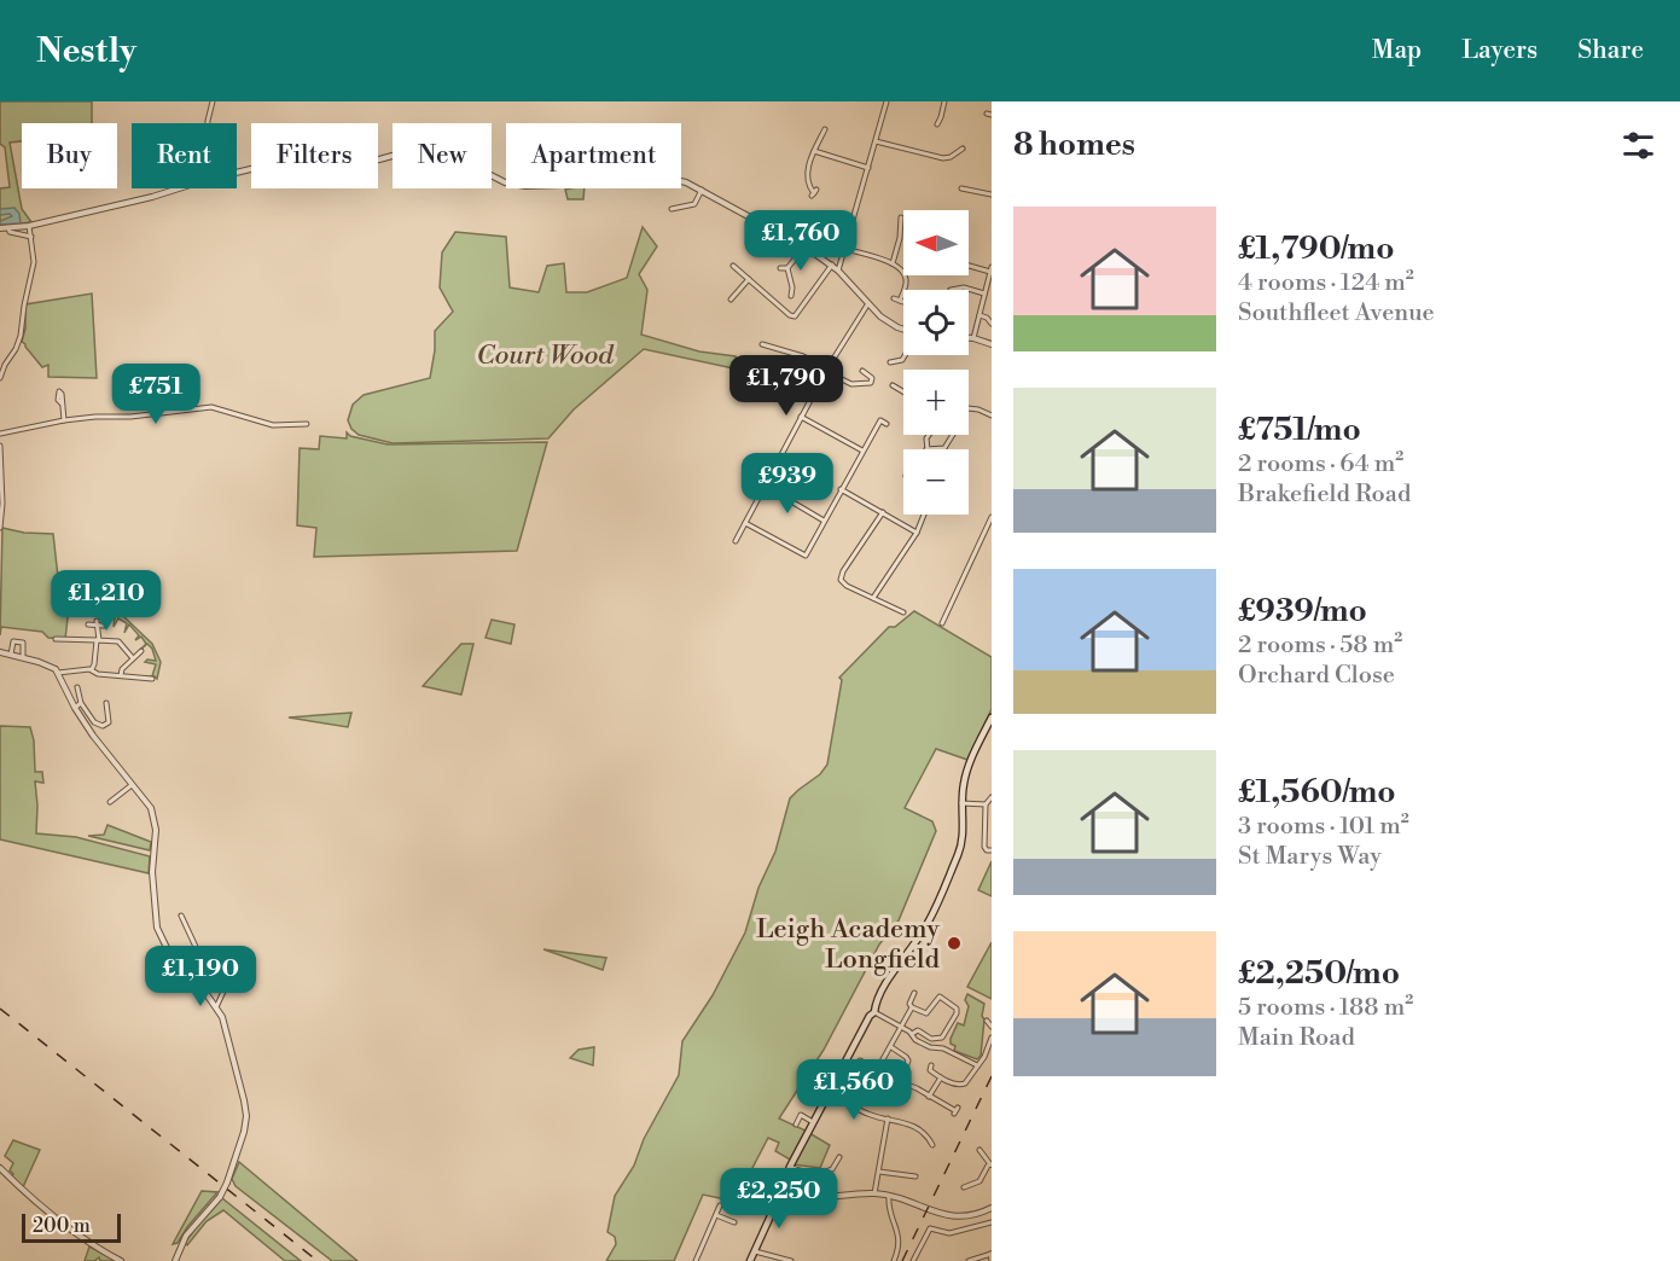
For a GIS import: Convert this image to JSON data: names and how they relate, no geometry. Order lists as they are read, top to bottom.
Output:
{
  "parks": ["Court Wood"],
  "places": ["Leigh Academy Longfield"],
  "scale_bar": "200 m",
  "north": "left",
  "page": {
    "header": "Nestly",
    "nav": ["Map", "Layers", "Share"],
    "heading": "8 homes",
    "chip": [
      "Buy",
      "Rent",
      "Filters",
      "New",
      "Apartment"
    ],
    "list": [
      {
        "name": "£1,790/mo",
        "note": "4 rooms · 124 m² · Southfleet Avenue"
      },
      {
        "name": "£751/mo",
        "note": "2 rooms · 64 m² · Brakefield Road"
      },
      {
        "name": "£939/mo",
        "note": "2 rooms · 58 m² · Orchard Close"
      },
      {
        "name": "£1,560/mo",
        "note": "3 rooms · 101 m² · St Marys Way"
      },
      {
        "name": "£2,250/mo",
        "note": "5 rooms · 188 m² · Main Road"
      }
    ],
    "map_buttons": ["+", "−"],
    "price": [
      "£1,760",
      "£1,790",
      "£751",
      "£939",
      "£1,210",
      "£1,190",
      "£1,560",
      "£2,250"
    ],
    "scale": "200 m"
  }
}
